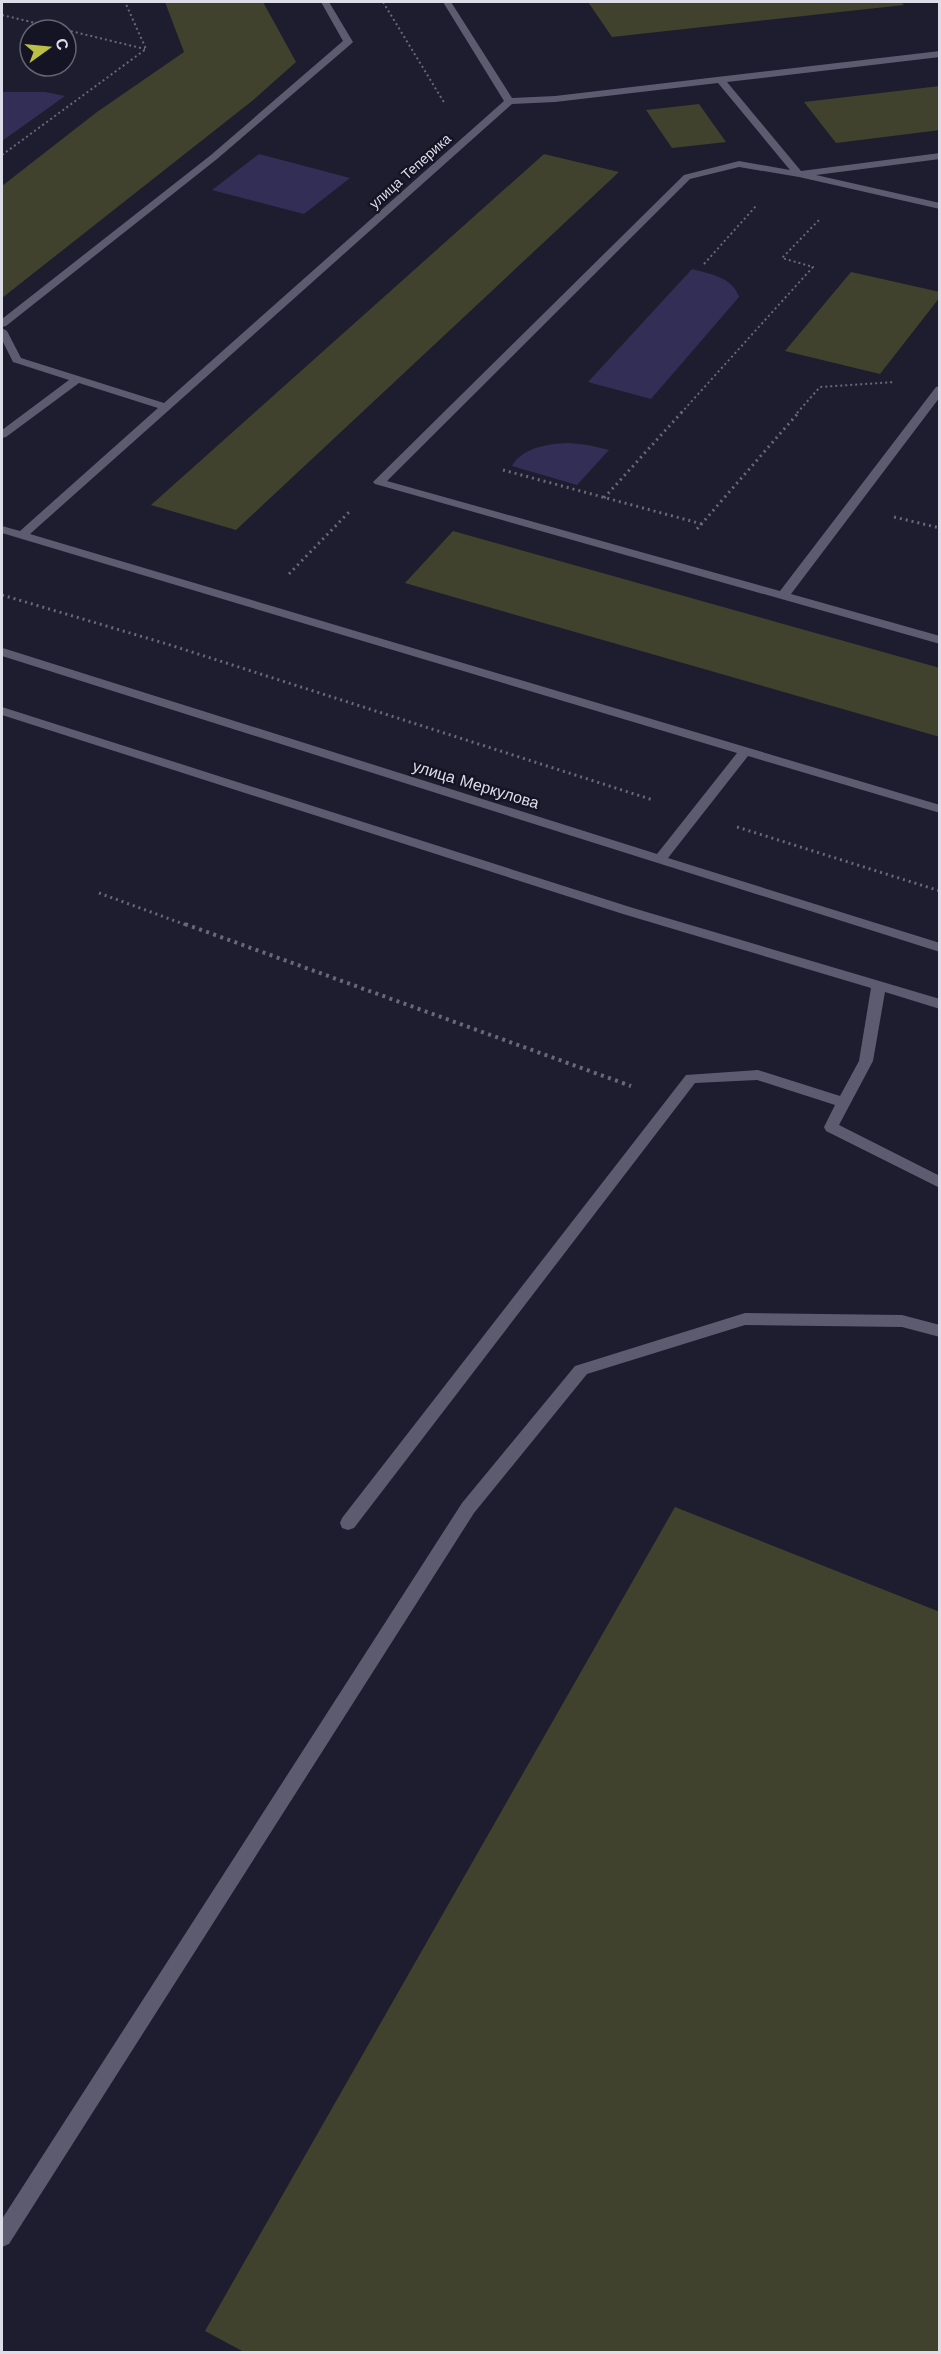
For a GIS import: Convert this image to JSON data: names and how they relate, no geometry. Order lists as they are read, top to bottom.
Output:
{
  "streets": {
    "street": ["улица Теперика", "улица Меркулова"]
  },
  "north": "right"
}
